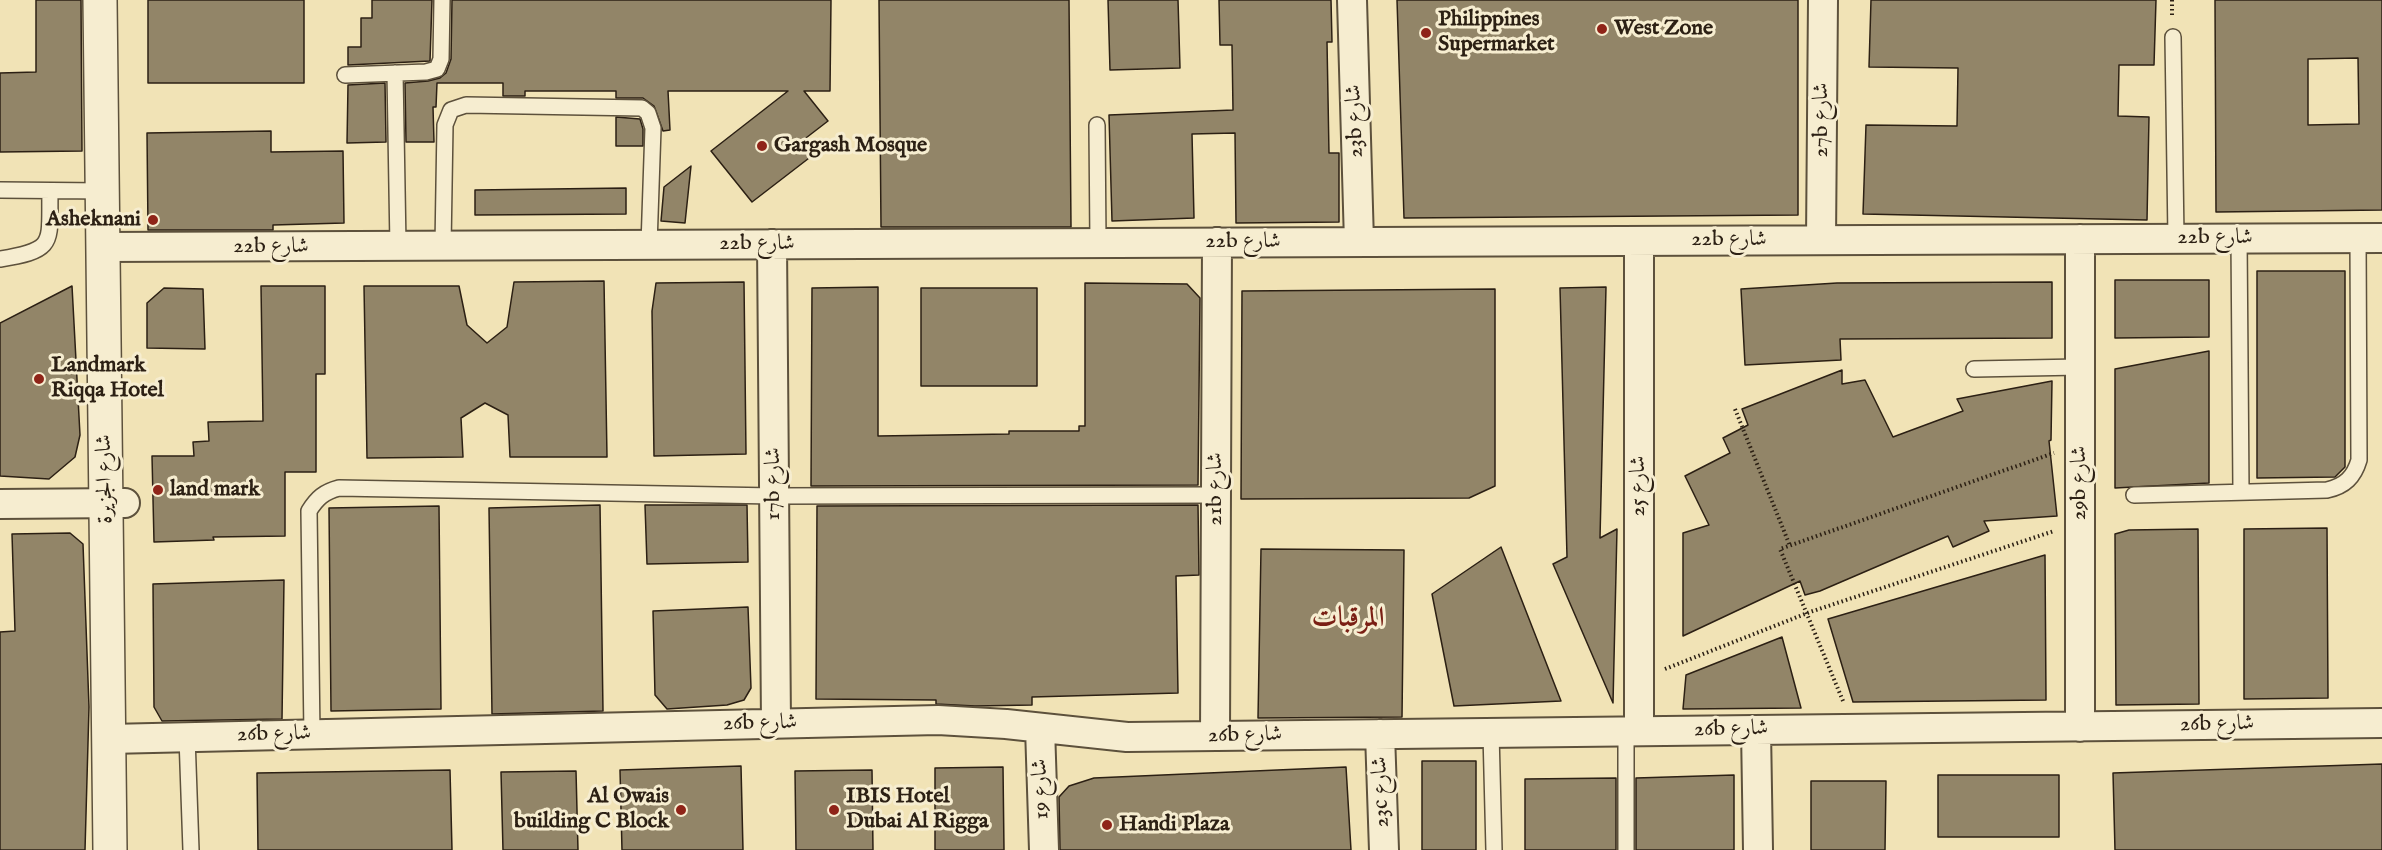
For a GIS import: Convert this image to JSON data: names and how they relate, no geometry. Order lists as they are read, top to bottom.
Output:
{
  "streets": {
    "street": [
      "27b شارع",
      "23b شارع",
      "22b شارع",
      "شارع الجزيرة",
      "29b شارع",
      "17b شارع",
      "شارع 25",
      "21b شارع",
      "26b شارع",
      "شارع 19",
      "23c شارع"
    ]
  },
  "crossings": [
    ["27b شارع", "22b شارع"],
    ["23b شارع", "22b شارع"],
    ["22b شارع", "شارع الجزيرة"],
    ["22b شارع", "29b شارع"],
    ["22b شارع", "17b شارع"],
    ["22b شارع", "شارع 25"],
    ["22b شارع", "21b شارع"],
    ["شارع الجزيرة", "26b شارع"],
    ["29b شارع", "26b شارع"],
    ["17b شارع", "26b شارع"],
    ["شارع 25", "26b شارع"],
    ["21b شارع", "26b شارع"],
    ["26b شارع", "شارع 19"],
    ["26b شارع", "23c شارع"]
  ],
  "districts": ["المرقبات"],
  "places": [
    "West Zone",
    "Philippines Supermarket",
    "Gargash Mosque",
    "Asheknani",
    "Landmark Riqqa Hotel",
    "land mark",
    "Al Owais building C Block",
    "IBIS Hotel Dubai Al Rigga",
    "Handi Plaza"
  ]
}
